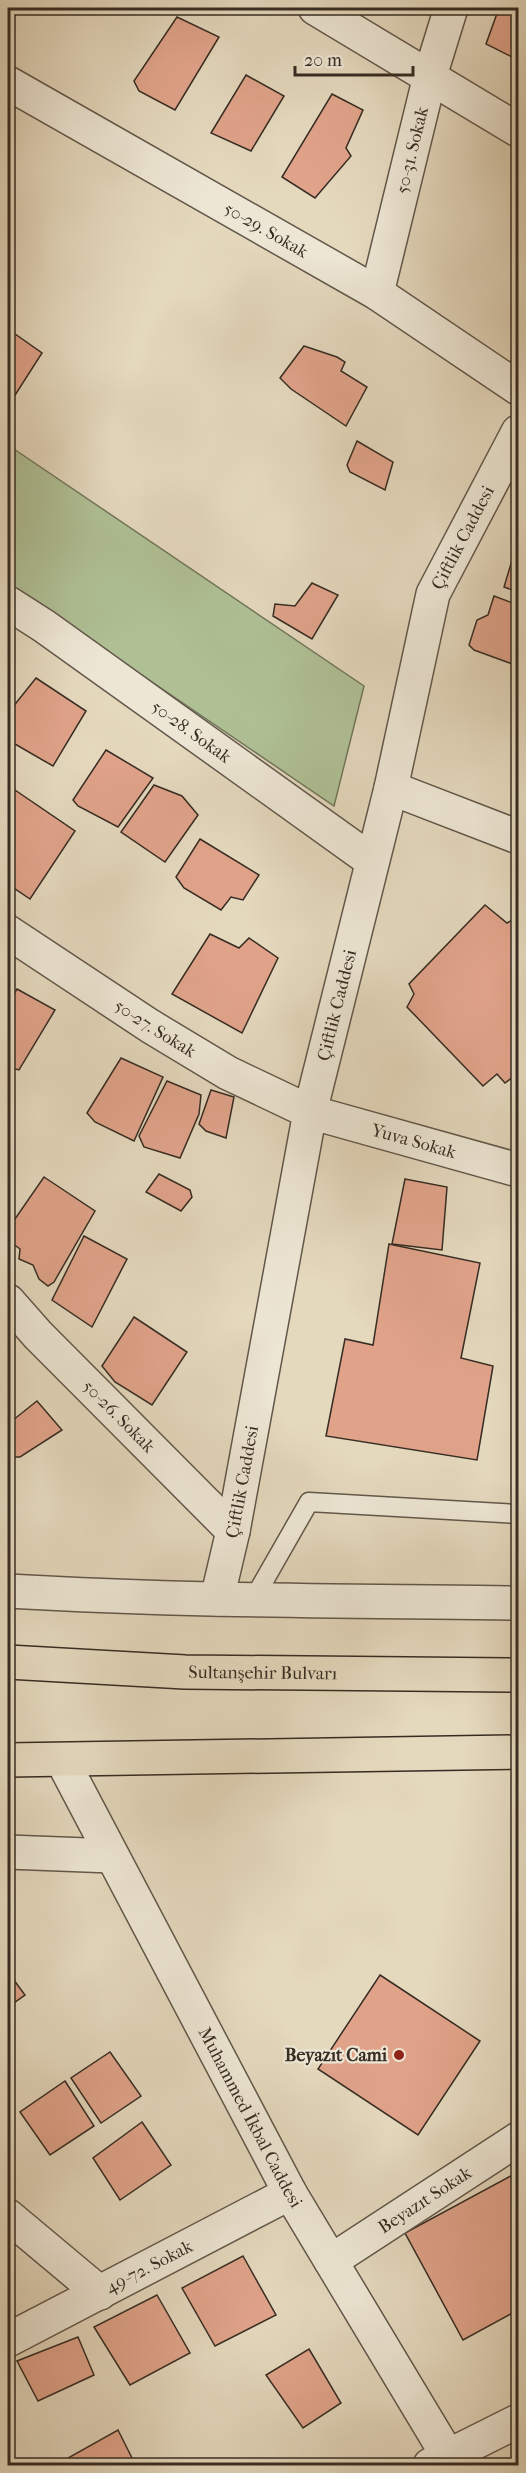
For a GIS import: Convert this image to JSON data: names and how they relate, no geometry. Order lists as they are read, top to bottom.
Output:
{
  "streets": {
    "highway": ["Sultanşehir Bulvarı"],
    "street": [
      "50-31. Sokak",
      "50-29. Sokak",
      "Çiftlik Caddesi",
      "50-28. Sokak",
      "50-27. Sokak",
      "Yuva Sokak",
      "50-26. Sokak",
      "Muhammed İkbal Caddesi",
      "Beyazıt Sokak",
      "49-72. Sokak"
    ]
  },
  "crossings": [
    ["50-31. Sokak", "50-29. Sokak"],
    ["Çiftlik Caddesi", "50-28. Sokak"],
    ["Çiftlik Caddesi", "50-27. Sokak"],
    ["Çiftlik Caddesi", "Yuva Sokak"],
    ["Çiftlik Caddesi", "50-26. Sokak"],
    ["50-27. Sokak", "Yuva Sokak"],
    ["Muhammed İkbal Caddesi", "Beyazıt Sokak"],
    ["Muhammed İkbal Caddesi", "49-72. Sokak"]
  ],
  "places": ["Beyazıt Cami"],
  "scale_bar": "20 m"
}
